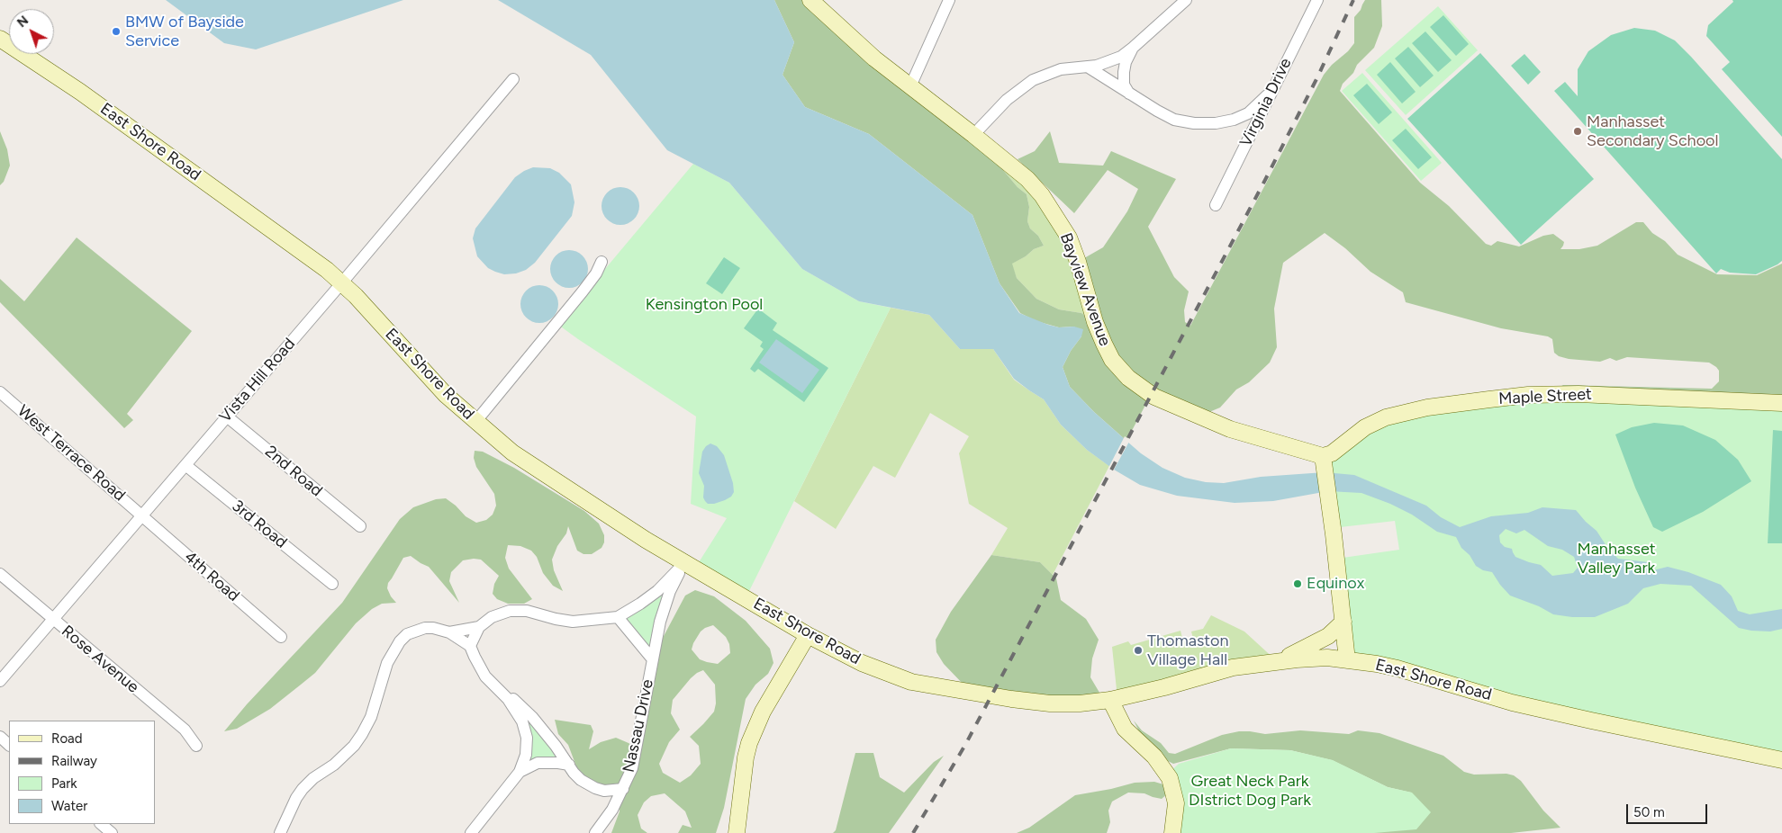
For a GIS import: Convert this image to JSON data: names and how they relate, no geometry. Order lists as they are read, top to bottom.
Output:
{
  "streets": {
    "main road": ["East Shore Road", "Bayview Avenue", "Maple Street"],
    "street": [
      "Virginia Drive",
      "Vista Hill Road",
      "West Terrace Road",
      "2nd Road",
      "3rd Road",
      "4th Road",
      "Rose Avenue",
      "Nassau Drive"
    ]
  },
  "crossings": [
    ["East Shore Road", "Vista Hill Road"],
    ["East Shore Road", "Nassau Drive"],
    ["Bayview Avenue", "Maple Street"],
    ["Vista Hill Road", "West Terrace Road"],
    ["Vista Hill Road", "2nd Road"],
    ["Vista Hill Road", "3rd Road"],
    ["Vista Hill Road", "4th Road"],
    ["Vista Hill Road", "Rose Avenue"],
    ["West Terrace Road", "4th Road"]
  ],
  "parks": ["Kensington Pool", "Manhasset Valley Park", "Great Neck Park DIstrict Dog Park"],
  "places": [
    "BMW of Bayside Service",
    "Manhasset Secondary School",
    "Equinox",
    "Thomaston Village Hall"
  ],
  "legend": [
    "Road",
    "Railway",
    "Park",
    "Water"
  ],
  "scale_bar": "50 m",
  "north": "top left"
}
